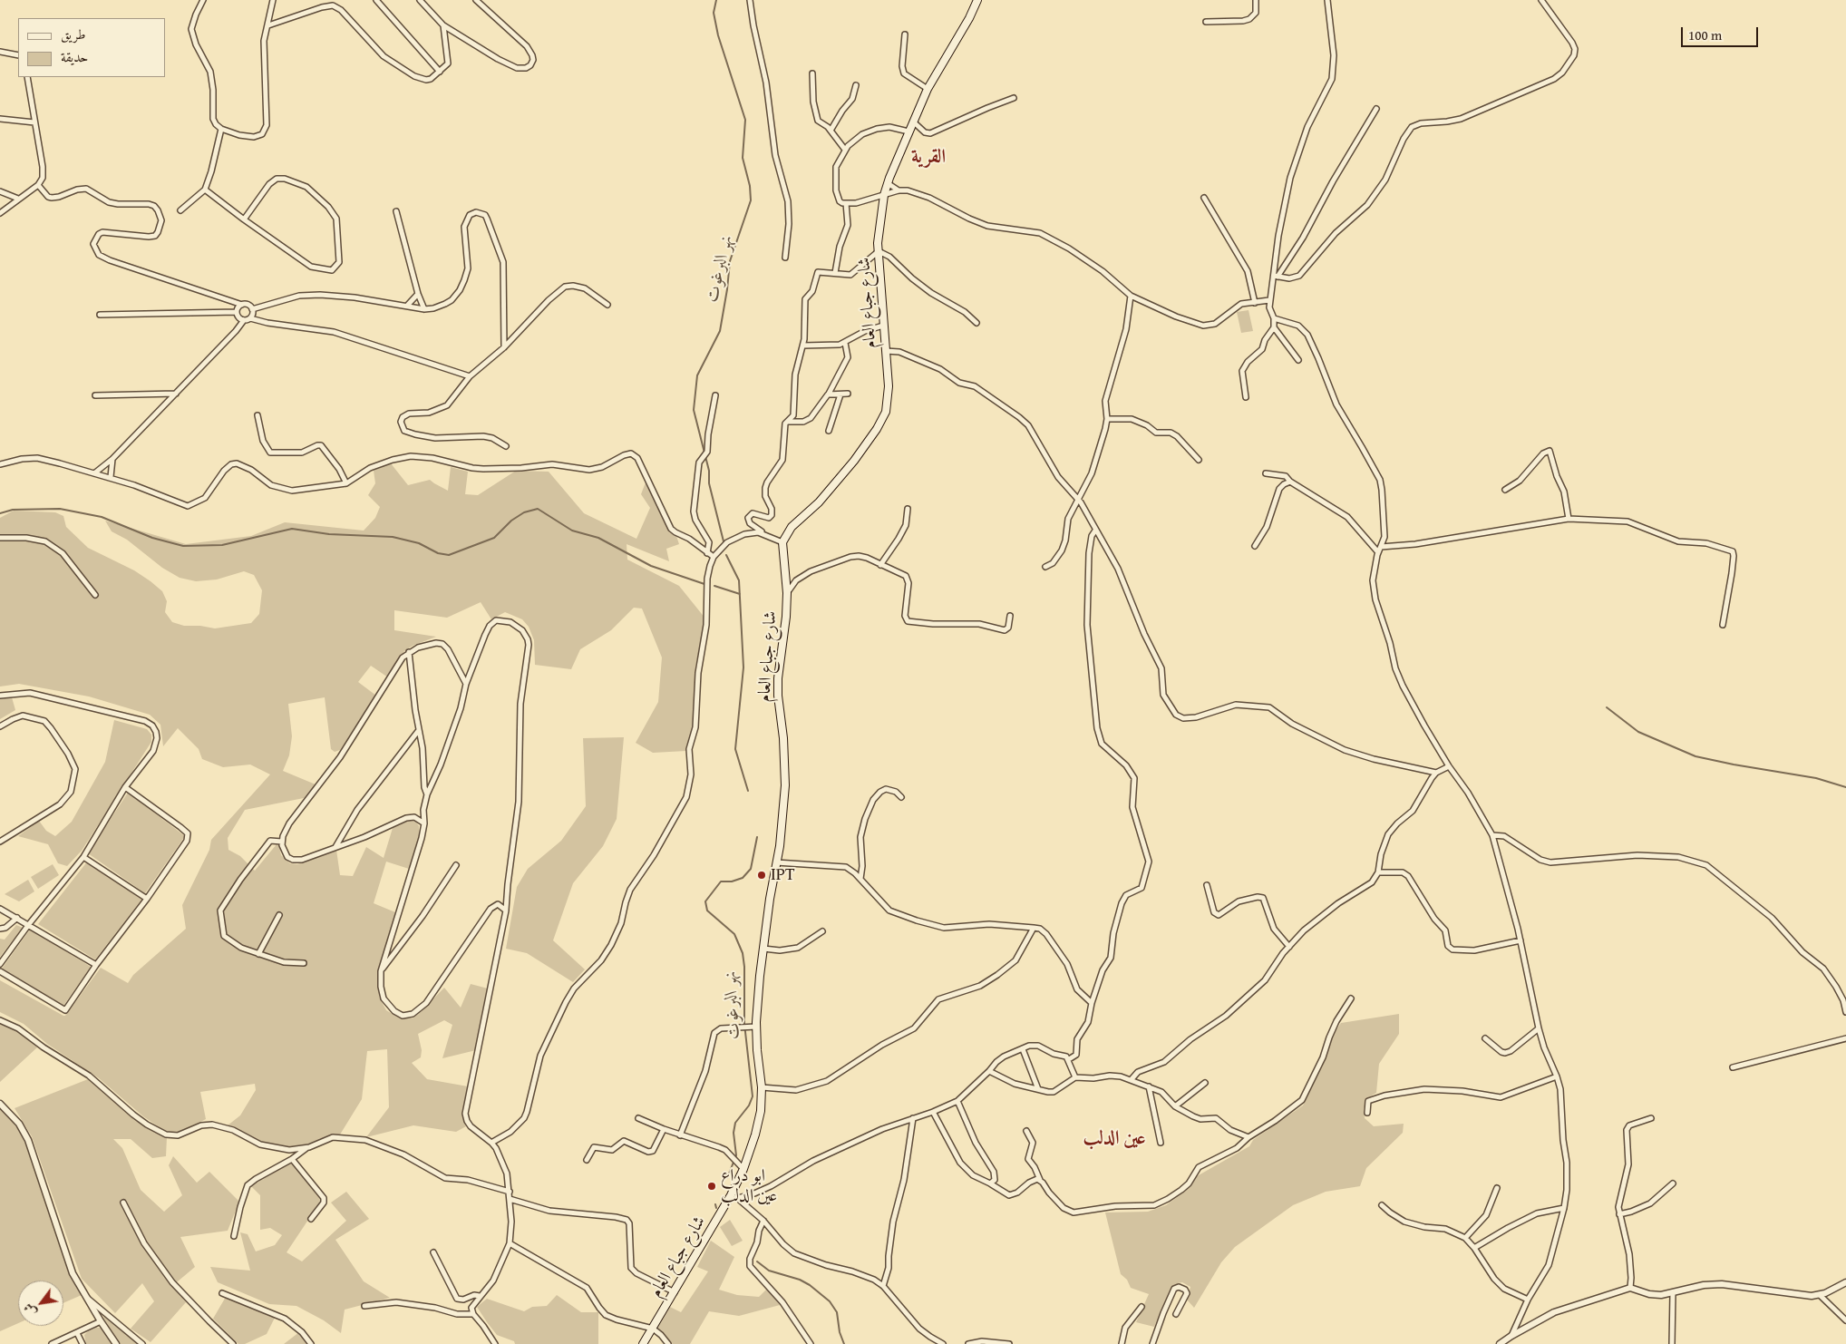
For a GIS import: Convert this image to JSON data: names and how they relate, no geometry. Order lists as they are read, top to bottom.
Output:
{
  "streets": {
    "main road": ["شارع جباع العام"]
  },
  "districts": ["القرية", "عين الدلب"],
  "water": ["نهر البرغوت"],
  "places": ["IPT", "ابو دراع عين الدلب"],
  "legend": ["طريق", "حديقة"],
  "scale_bar": "100 m",
  "north": "bottom left"
}
